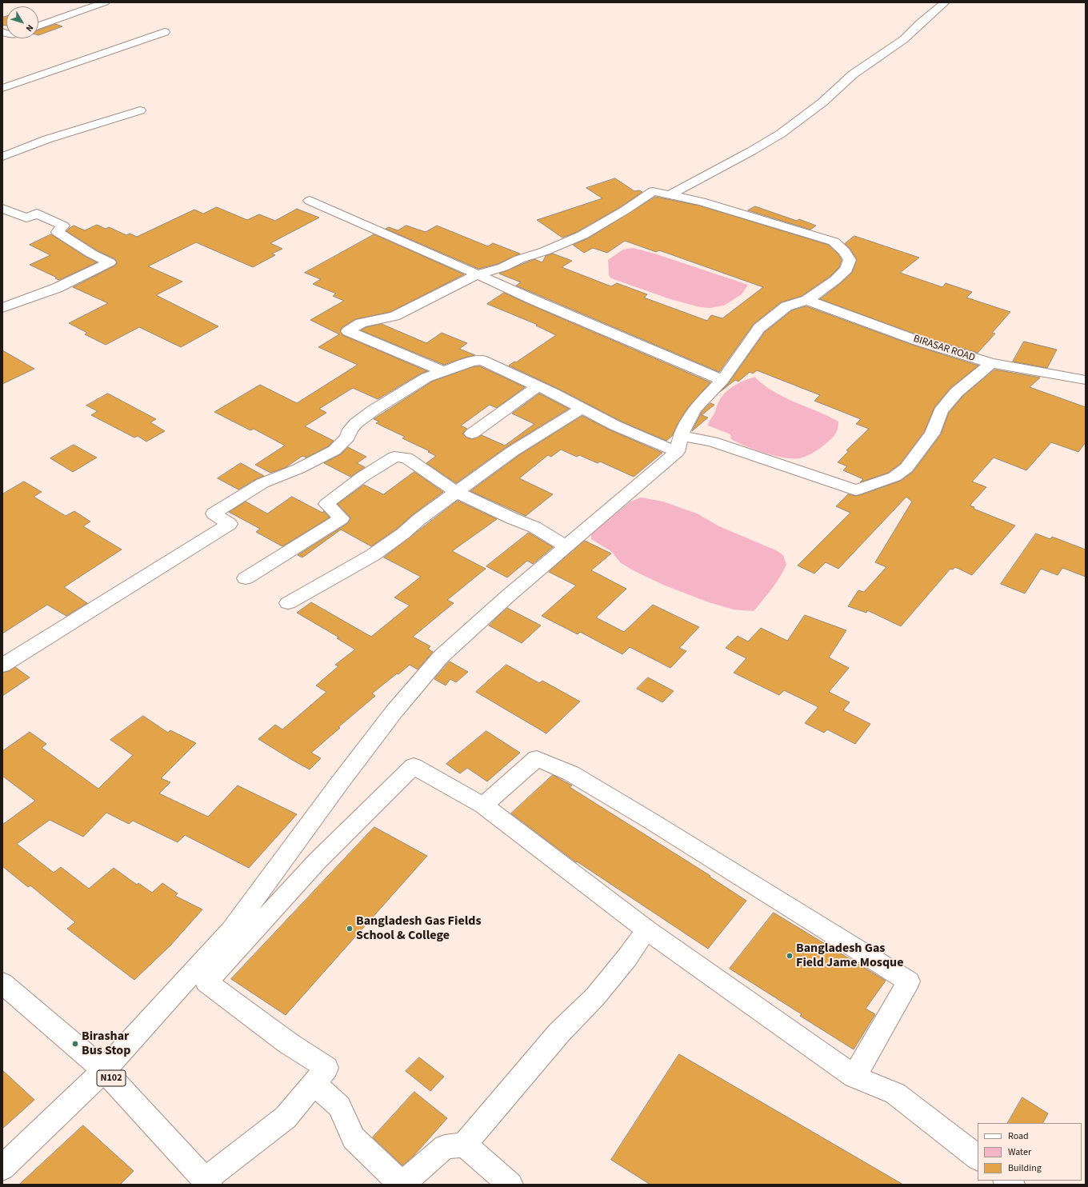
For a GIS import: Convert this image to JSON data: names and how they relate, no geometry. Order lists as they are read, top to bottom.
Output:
{
  "streets": {
    "main road": ["BIRASAR ROAD", "N102"]
  },
  "places": ["Bangladesh Gas Fields School & College", "Bangladesh Gas Field Jame Mosque", "Birashar Bus Stop"],
  "legend": ["Road", "Water", "Building"],
  "north": "bottom right"
}
